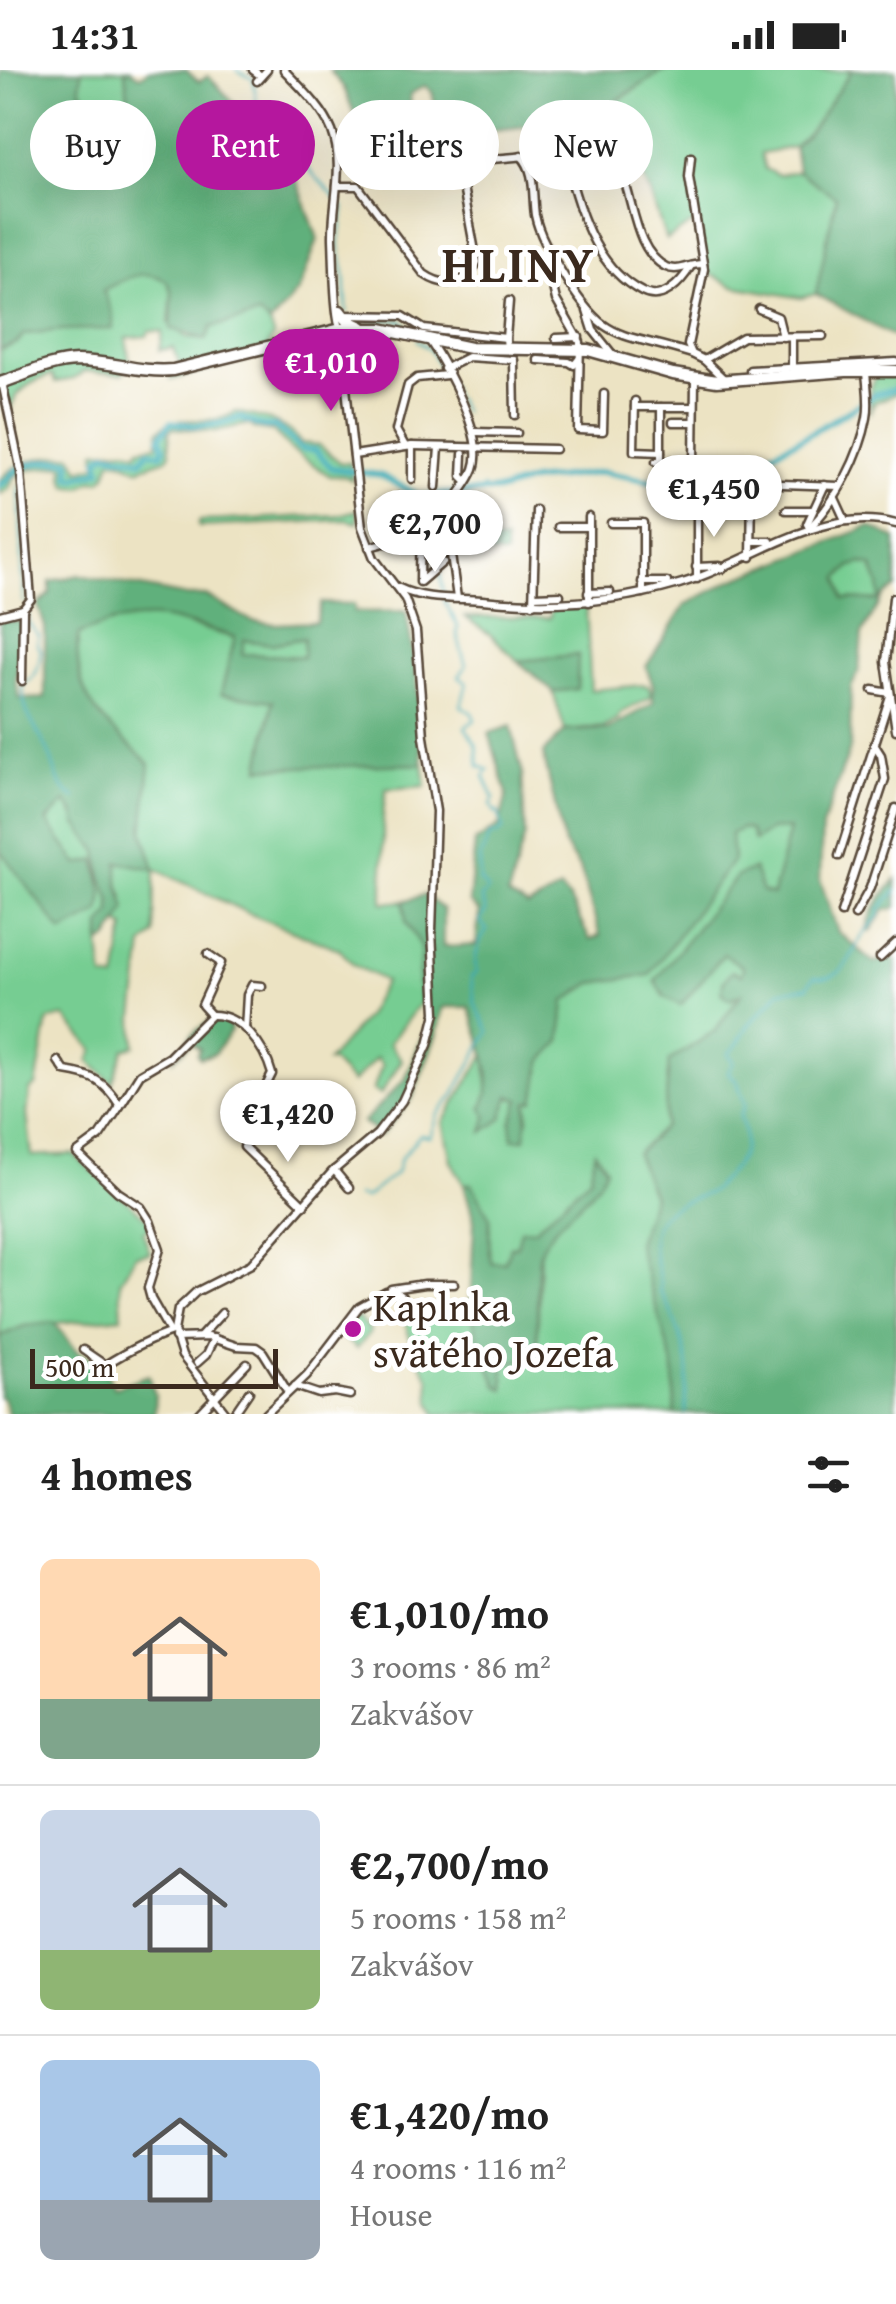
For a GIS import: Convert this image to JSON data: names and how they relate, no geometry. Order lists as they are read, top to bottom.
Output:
{
  "districts": ["HLINY"],
  "places": ["Kaplnka svätého Jozefa"],
  "scale_bar": "500 m",
  "page": {
    "status": "14:31",
    "chip": [
      "Buy",
      "Rent",
      "Filters",
      "New"
    ],
    "price": [
      "€1,010",
      "€1,450",
      "€2,700",
      "€1,420"
    ],
    "scale": "500 m",
    "heading": "4 homes",
    "list": [
      {
        "name": "€1,010/mo",
        "note": "3 rooms · 86 m² · Zakvášov"
      },
      {
        "name": "€2,700/mo",
        "note": "5 rooms · 158 m² · Zakvášov"
      },
      {
        "name": "€1,420/mo",
        "note": "4 rooms · 116 m² · House"
      }
    ]
  }
}
